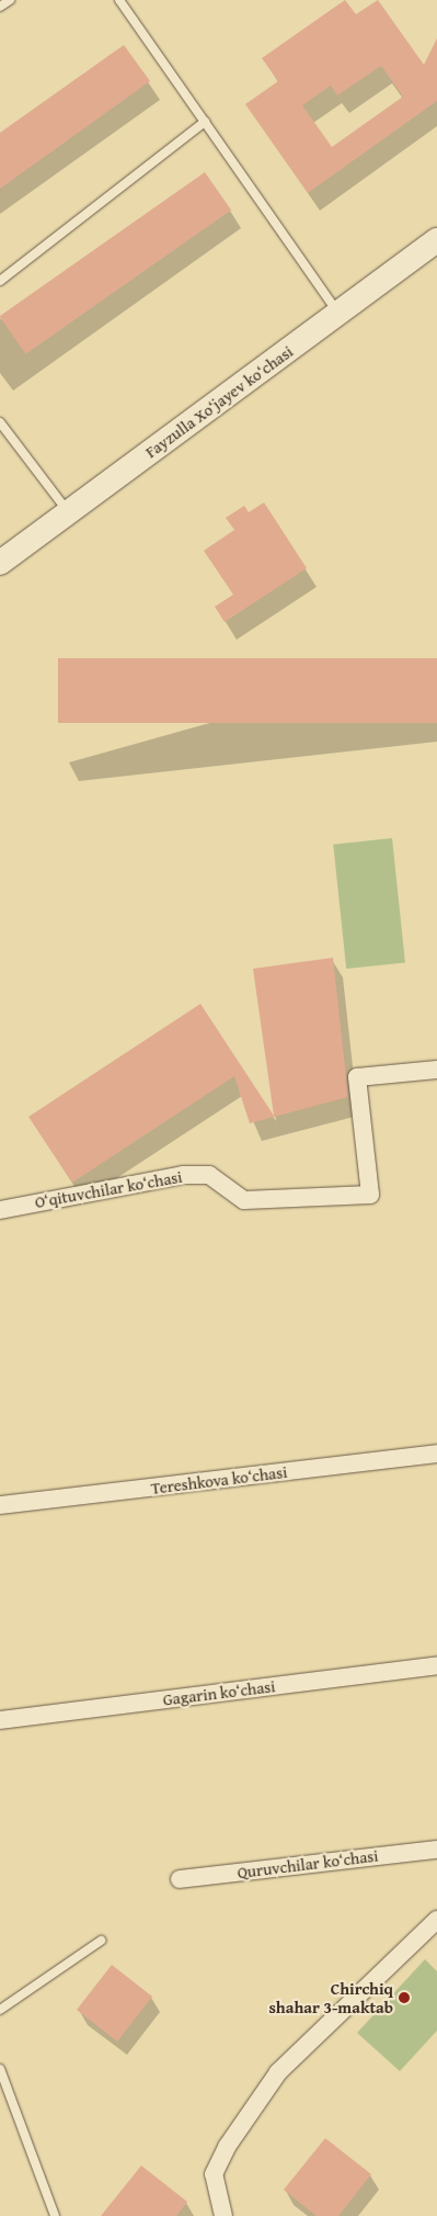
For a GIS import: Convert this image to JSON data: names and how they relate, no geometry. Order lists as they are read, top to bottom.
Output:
{
  "streets": {
    "main road": ["Fayzulla Xo‘jayev ko‘chasi"],
    "street": [
      "O‘qituvchilar ko‘chasi",
      "Tereshkova ko‘chasi",
      "Gagarin ko‘chasi",
      "Quruvchilar ko‘chasi"
    ]
  },
  "places": ["Chirchiq shahar 3-maktab"]
}
